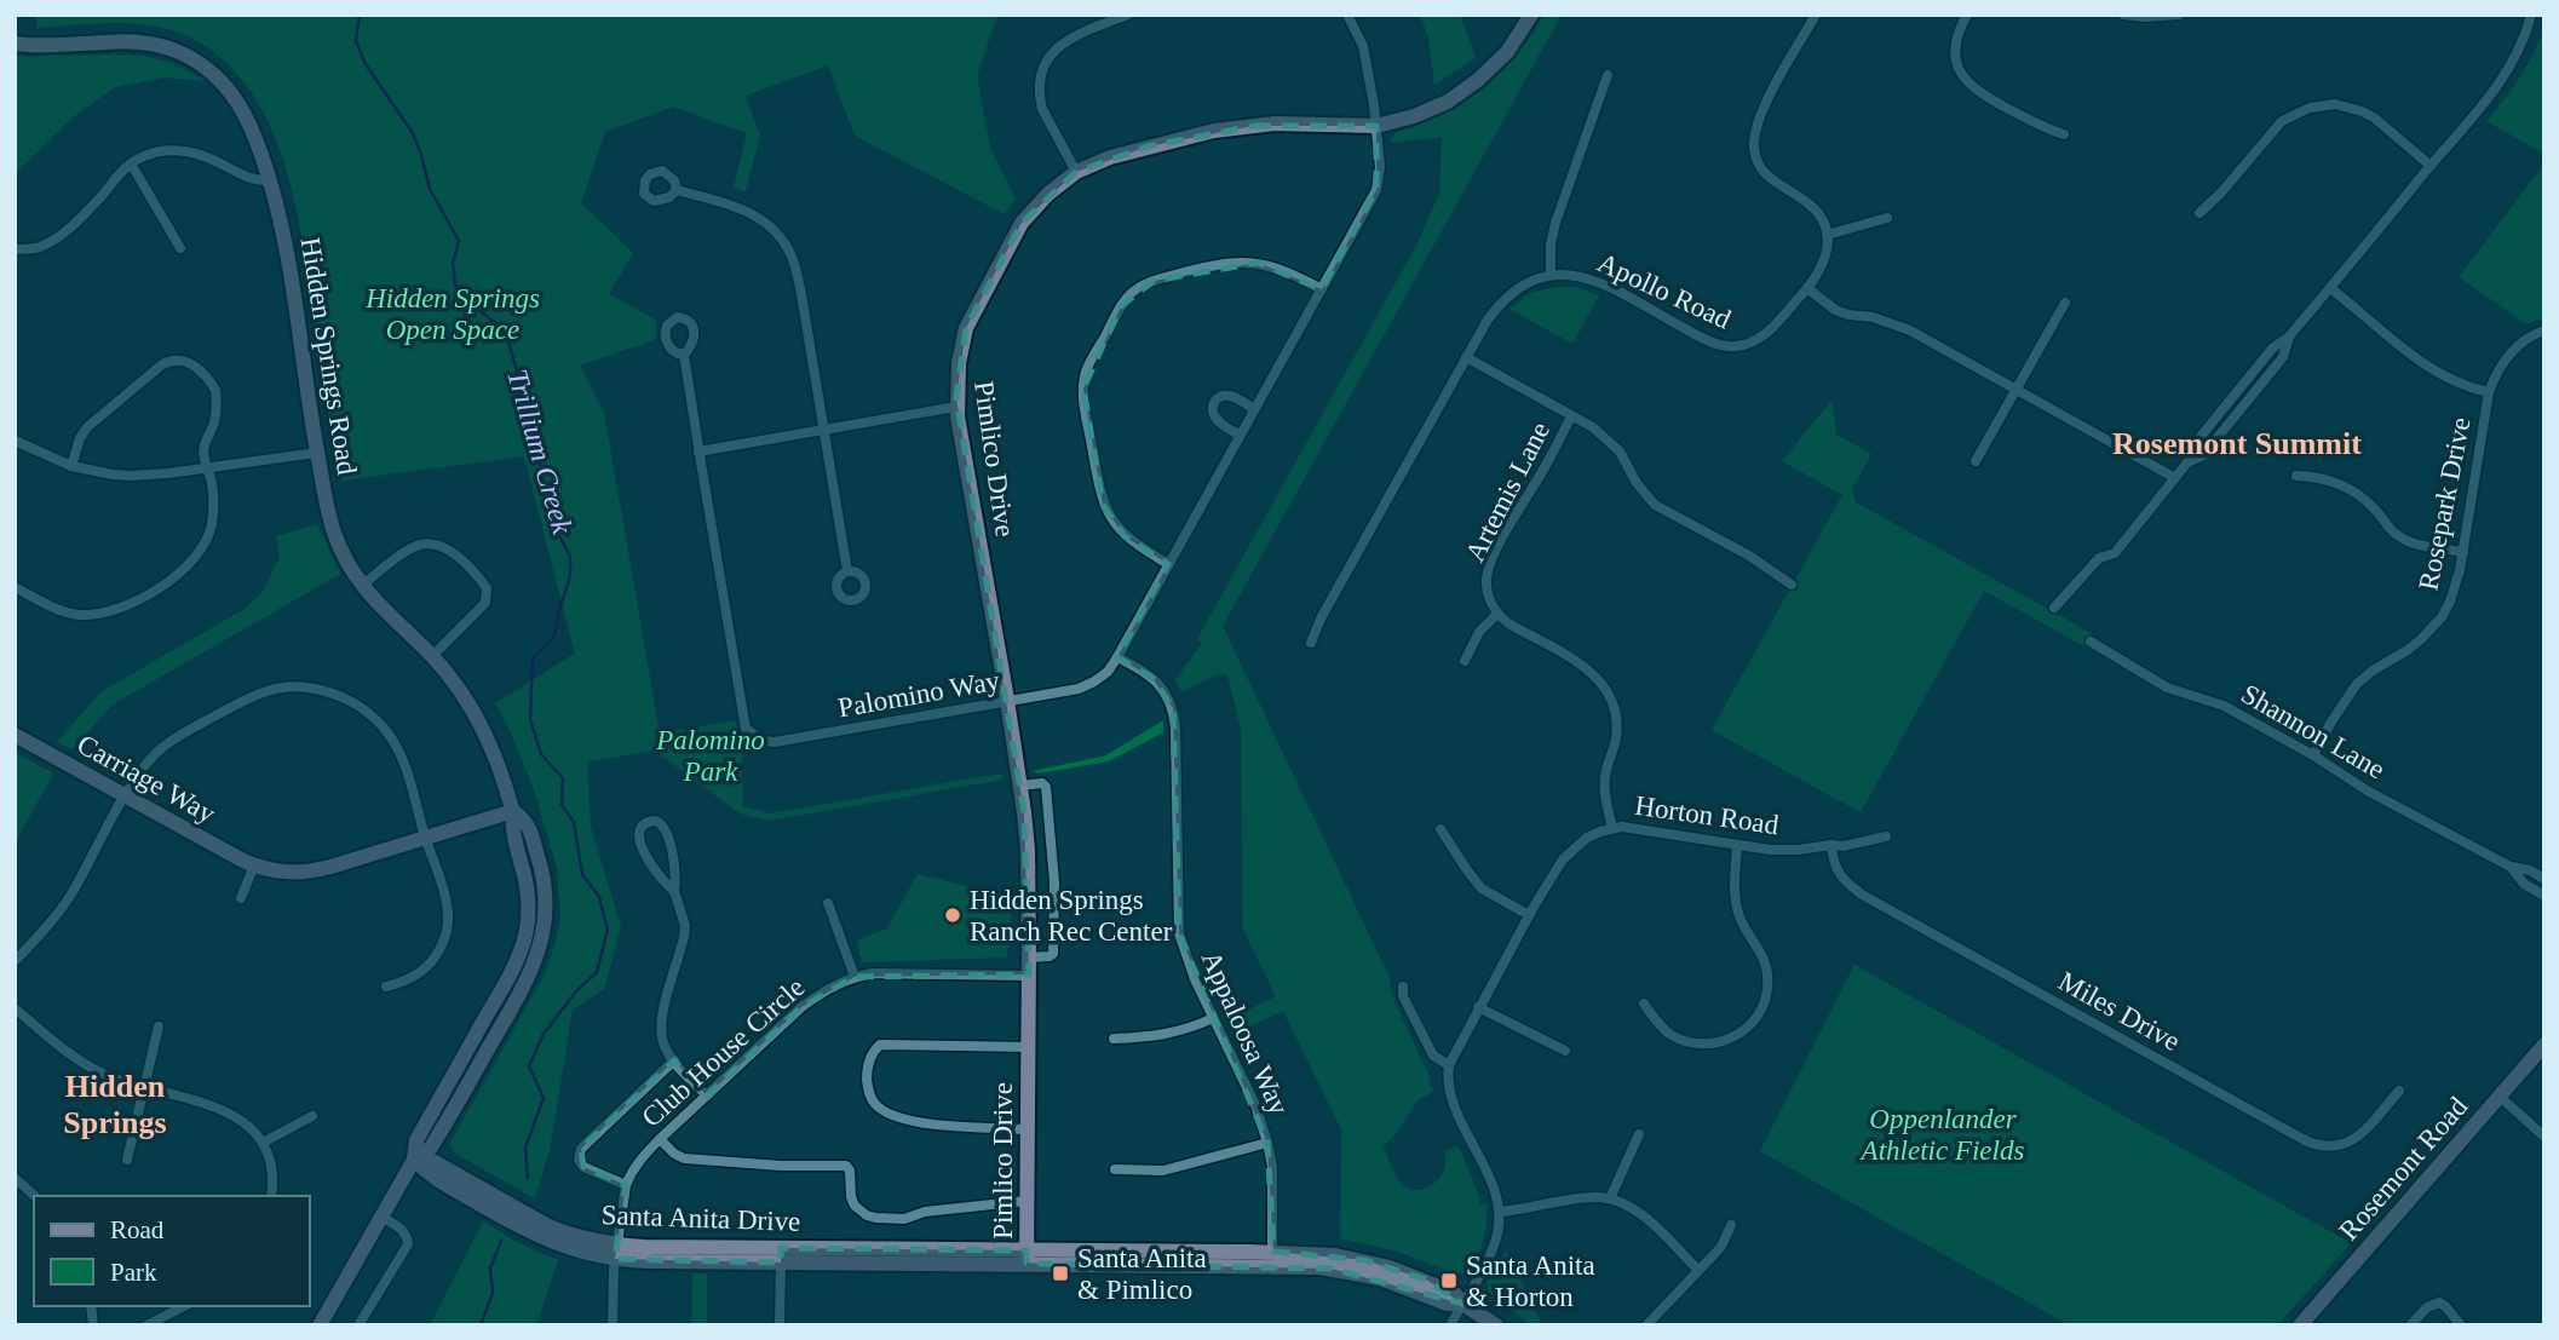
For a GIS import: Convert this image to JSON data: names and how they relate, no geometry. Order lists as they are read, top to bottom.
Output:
{
  "streets": {
    "main road": [
      "Hidden Springs Road",
      "Pimlico Drive",
      "Carriage Way",
      "Rosemont Road",
      "Santa Anita Drive"
    ],
    "street": [
      "Apollo Road",
      "Artemis Lane",
      "Rosepark Drive",
      "Palomino Way",
      "Shannon Lane",
      "Horton Road",
      "Miles Drive",
      "Appaloosa Way",
      "Club House Circle"
    ]
  },
  "crossings": [
    ["Hidden Springs Road", "Carriage Way"],
    ["Hidden Springs Road", "Santa Anita Drive"],
    ["Pimlico Drive", "Palomino Way"],
    ["Pimlico Drive", "Club House Circle"],
    ["Pimlico Drive", "Santa Anita Drive"],
    ["Rosepark Drive", "Shannon Lane"],
    ["Palomino Way", "Appaloosa Way"],
    ["Horton Road", "Miles Drive"],
    ["Appaloosa Way", "Santa Anita Drive"],
    ["Club House Circle", "Santa Anita Drive"]
  ],
  "districts": ["Rosemont Summit", "Hidden Springs"],
  "water": ["Trillium Creek"],
  "parks": ["Hidden Springs Open Space", "Palomino Park", "Oppenlander Athletic Fields"],
  "places": {
    "other": ["Hidden Springs Ranch Rec Center"],
    "transit": ["Santa Anita & Pimlico", "Santa Anita & Horton"]
  },
  "legend": ["Road", "Park"]
}
